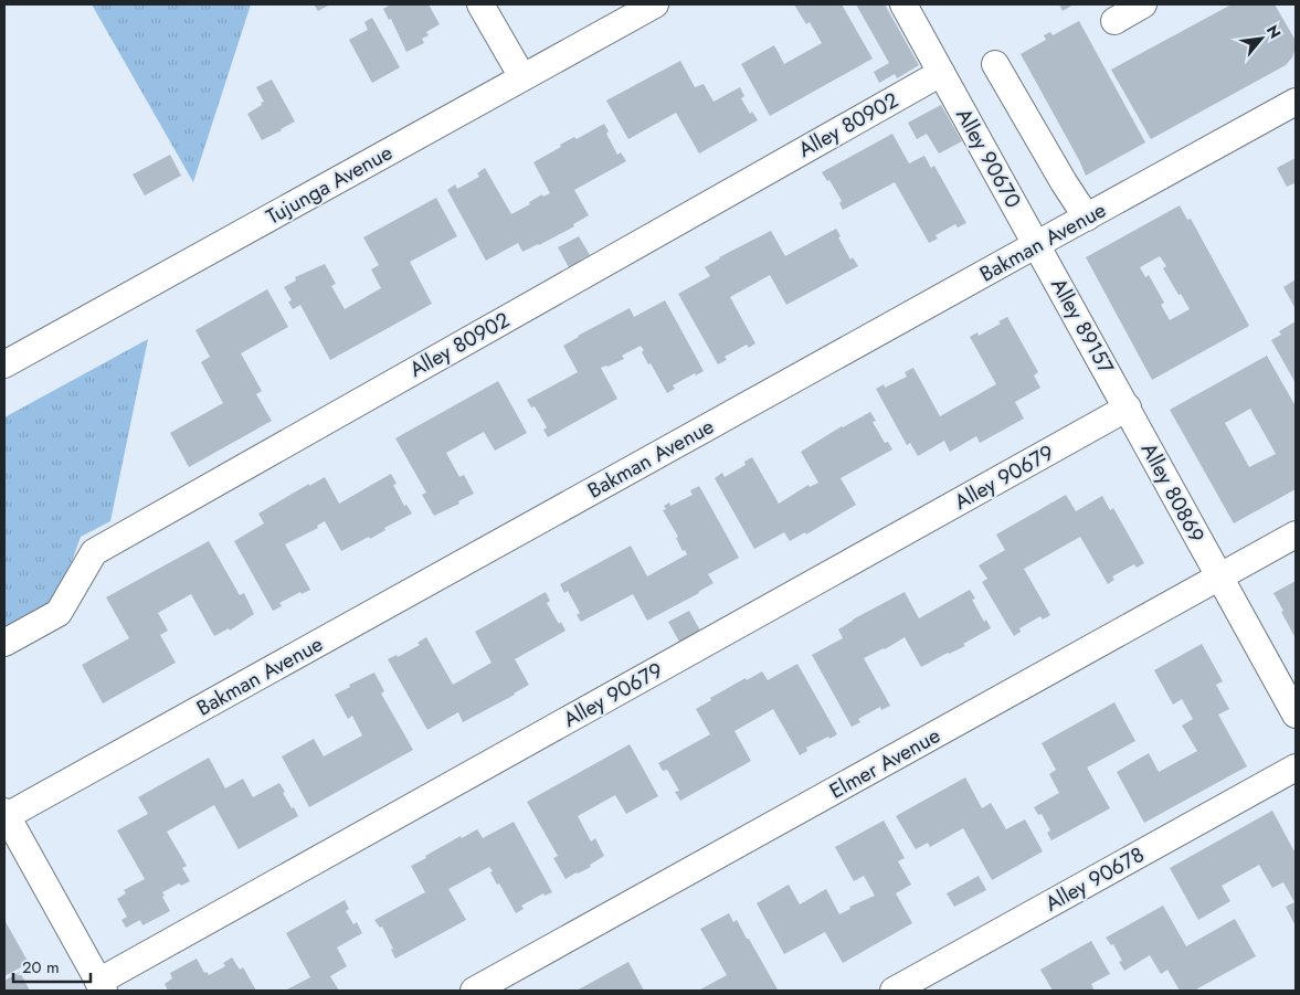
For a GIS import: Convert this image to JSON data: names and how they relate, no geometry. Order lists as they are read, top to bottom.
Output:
{
  "streets": {
    "street": [
      "Alley 80902",
      "Alley 90670",
      "Tujunga Avenue",
      "Bakman Avenue",
      "Alley 89157",
      "Alley 90679",
      "Alley 80869",
      "Elmer Avenue",
      "Alley 90678"
    ]
  },
  "crossings": [
    ["Alley 80902", "Alley 90670"],
    ["Alley 90670", "Bakman Avenue"],
    ["Alley 90670", "Alley 89157"],
    ["Bakman Avenue", "Alley 89157"],
    ["Alley 89157", "Alley 90679"],
    ["Alley 89157", "Alley 80869"],
    ["Alley 90679", "Alley 80869"],
    ["Alley 80869", "Elmer Avenue"]
  ],
  "scale_bar": "20 m",
  "north": "top right"
}
